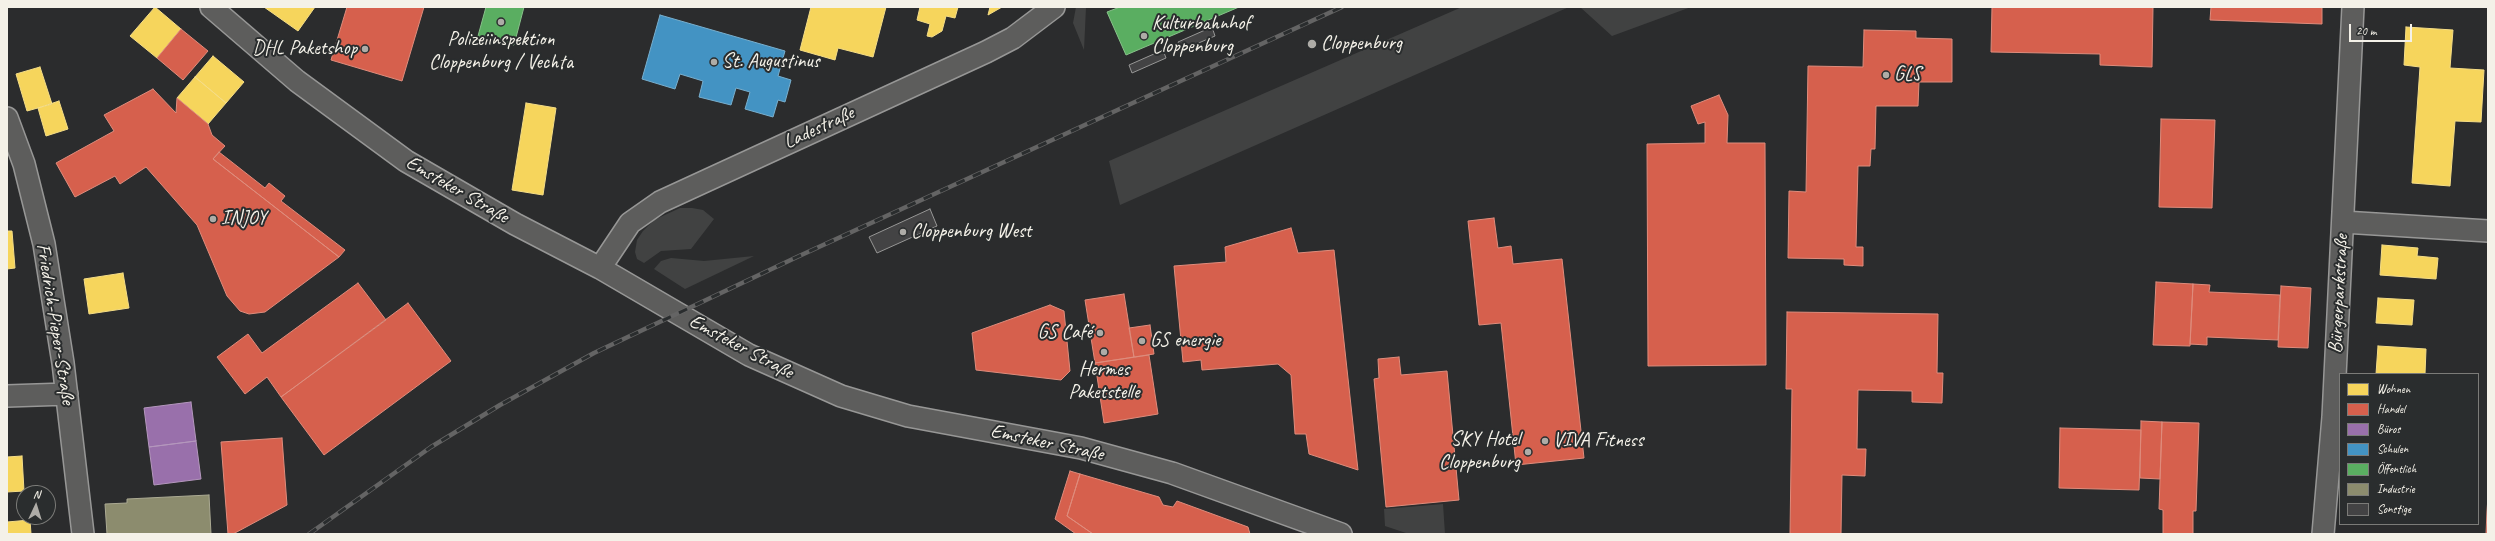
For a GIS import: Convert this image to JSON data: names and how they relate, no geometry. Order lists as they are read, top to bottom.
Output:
{
  "streets": {
    "street": [
      "Ladestraße",
      "Emsteker Straße",
      "Bürgerparkstraße",
      "Friedrich-Pieper-Straße"
    ]
  },
  "crossings": [
    ["Ladestraße", "Emsteker Straße"]
  ],
  "places": [
    "Polizeiinspektion Cloppenburg / Vechta",
    "Kulturbahnhof Cloppenburg",
    "Cloppenburg",
    "DHL Paketshop",
    "St. Augustinus",
    "GLS",
    "INJOY",
    "Cloppenburg West",
    "GS Café",
    "GS energie",
    "Hermes Paketstelle",
    "VIVA Fitness",
    "SKY Hotel Cloppenburg"
  ],
  "legend": [
    "Wohnen",
    "Handel",
    "Büros",
    "Schulen",
    "Öffentlich",
    "Industrie",
    "Sonstige"
  ],
  "scale_bar": "20 m",
  "north": "top"
}
